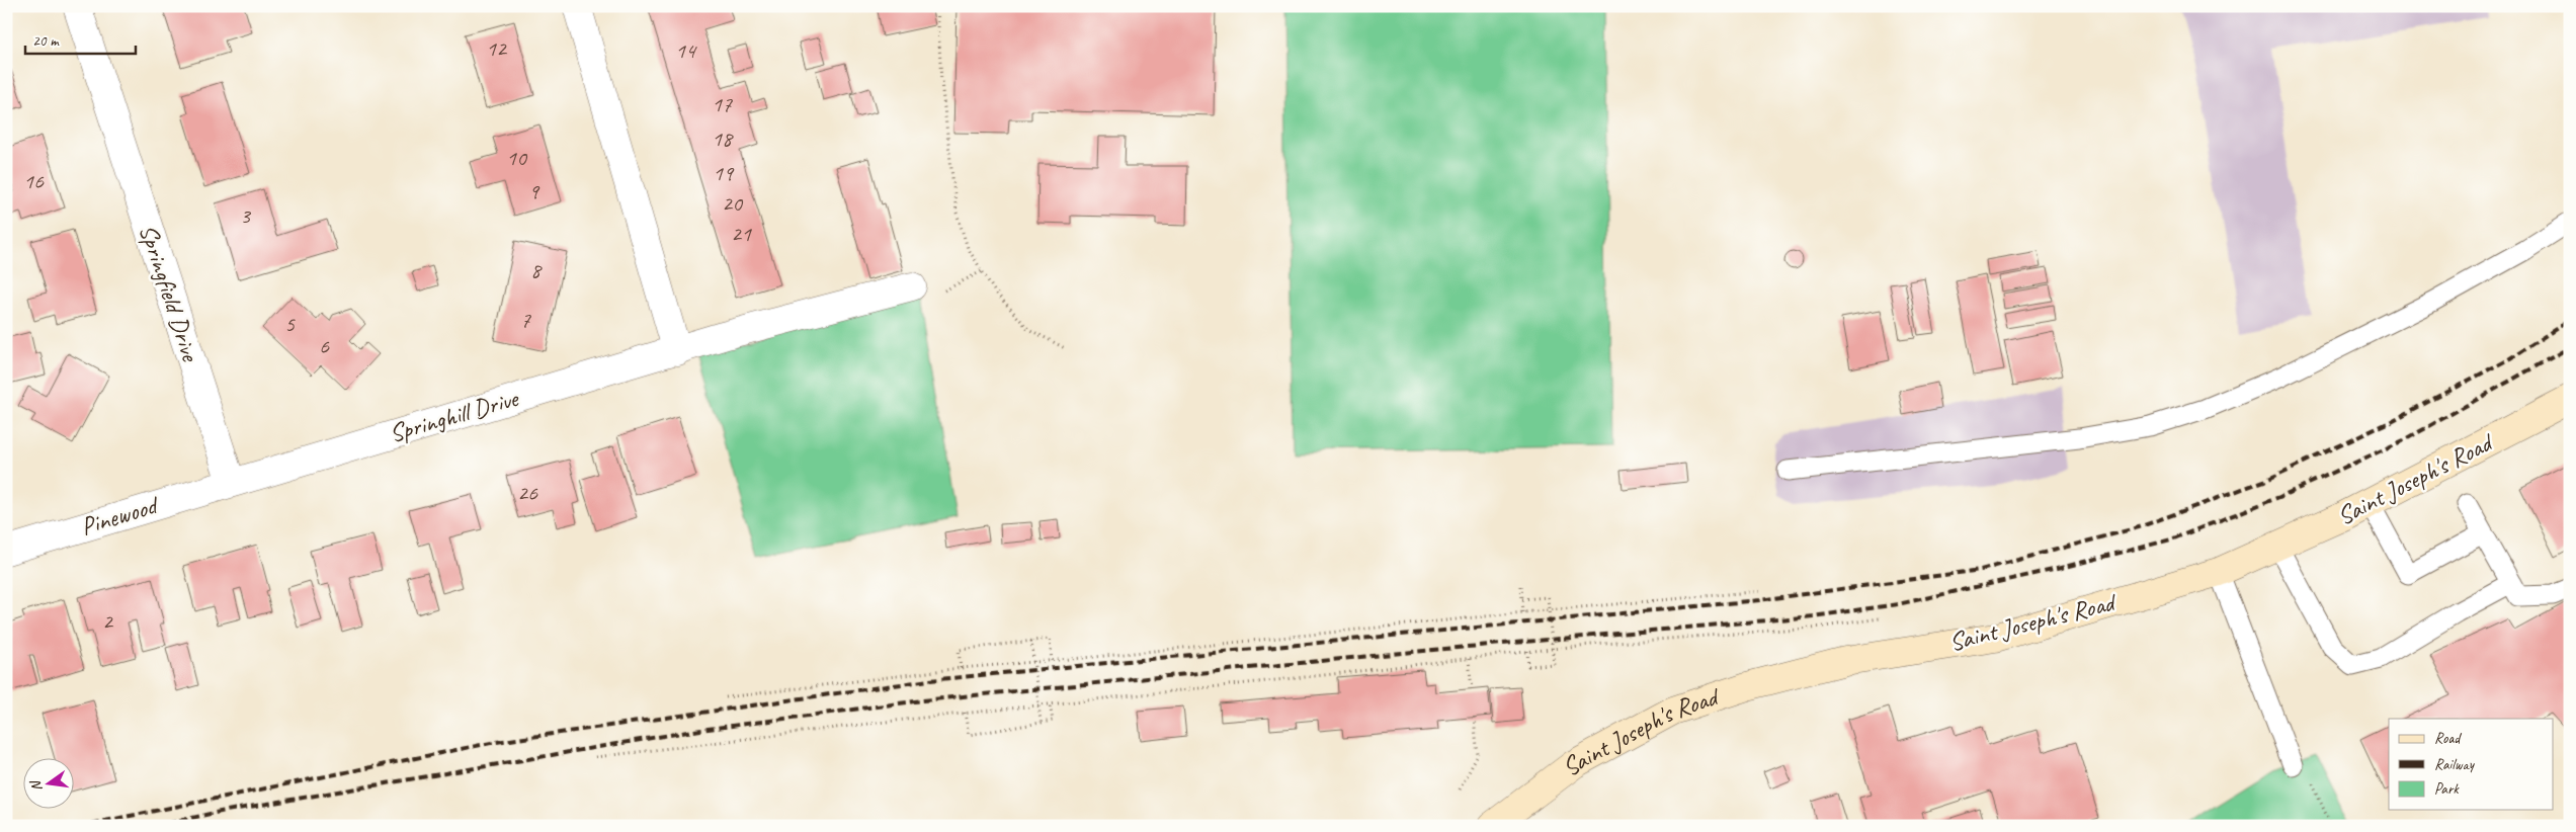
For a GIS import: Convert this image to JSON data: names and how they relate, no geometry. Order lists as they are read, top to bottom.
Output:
{
  "streets": {
    "street": [
      "Springfield Drive",
      "Springhill Drive",
      "Saint Joseph's Road",
      "Pinewood"
    ]
  },
  "crossings": [
    ["Springfield Drive", "Springhill Drive"],
    ["Springfield Drive", "Pinewood"],
    ["Springhill Drive", "Pinewood"]
  ],
  "house_numbers": [
    "12",
    "14",
    "17",
    "18",
    "10",
    "19",
    "16",
    "9",
    "20",
    "3",
    "21",
    "8",
    "7",
    "5",
    "6",
    "26",
    "2"
  ],
  "legend": ["Road", "Railway", "Park"],
  "scale_bar": "20 m",
  "north": "left"
}
